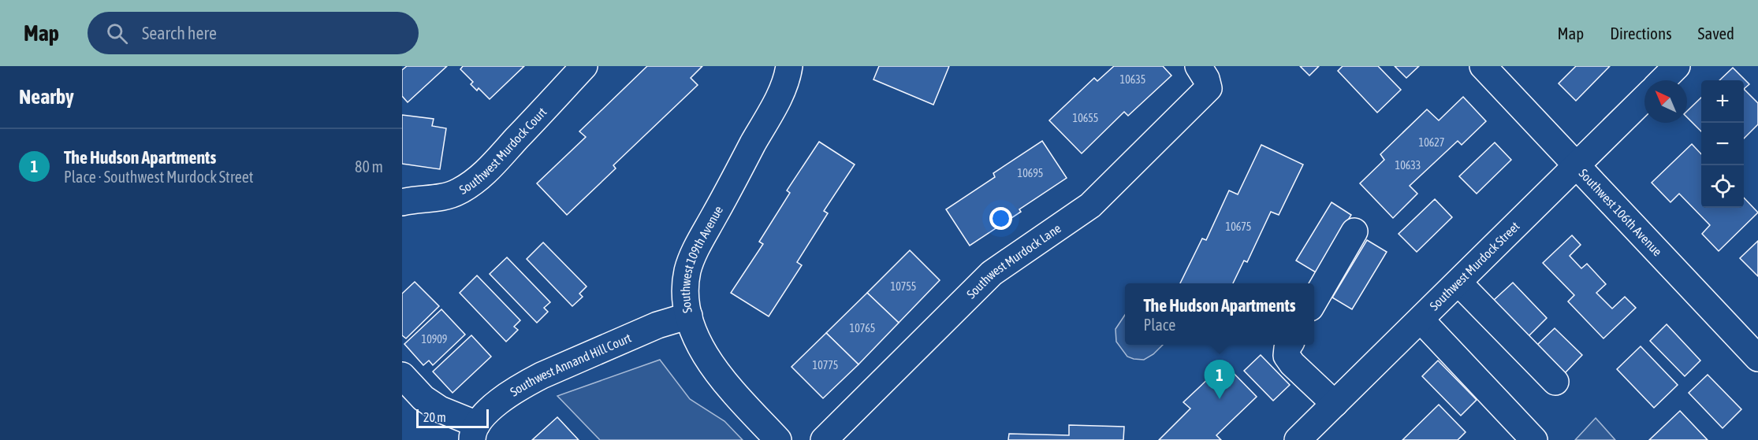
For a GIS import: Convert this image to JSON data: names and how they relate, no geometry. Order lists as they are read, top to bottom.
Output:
{
  "streets": {
    "street": [
      "Southwest Murdock Court",
      "Southwest 106th Avenue",
      "Southwest 109th Avenue",
      "Southwest Murdock Lane",
      "Southwest Murdock Street",
      "Southwest Annand Hill Court"
    ]
  },
  "crossings": [
    ["Southwest 106th Avenue", "Southwest Murdock Street"],
    ["Southwest 109th Avenue", "Southwest Annand Hill Court"]
  ],
  "house_numbers": [
    "10635",
    "10655",
    "10627",
    "10633",
    "10695",
    "10675",
    "10755",
    "10765",
    "10909",
    "10775"
  ],
  "scale_bar": "20 m",
  "north": "top left",
  "page": {
    "header": "Map",
    "search": "Search here",
    "nav": ["Map", "Directions", "Saved"],
    "heading": "Nearby",
    "map_buttons": ["+", "−"],
    "list": [
      {
        "mark": "1",
        "name": "The Hudson Apartments",
        "note": "Place · Southwest Murdock Street",
        "value": "80 m"
      }
    ],
    "popup": ["The Hudson Apartments", "Place"],
    "pins": "1",
    "scale": "20 m"
  }
}
